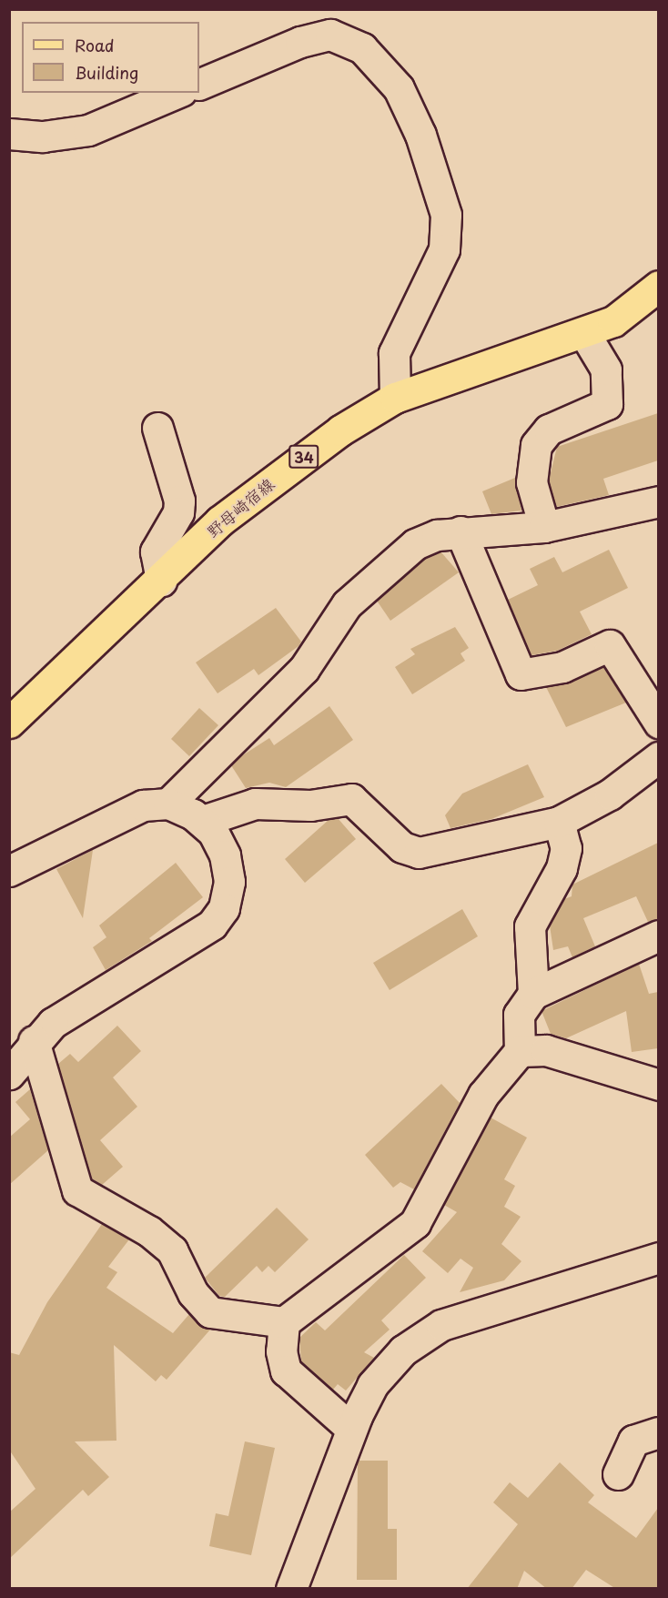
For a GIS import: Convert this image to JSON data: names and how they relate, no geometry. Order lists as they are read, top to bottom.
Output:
{
  "streets": {
    "main road": ["34", "野母崎宿線"]
  },
  "legend": ["Road", "Building"]
}
